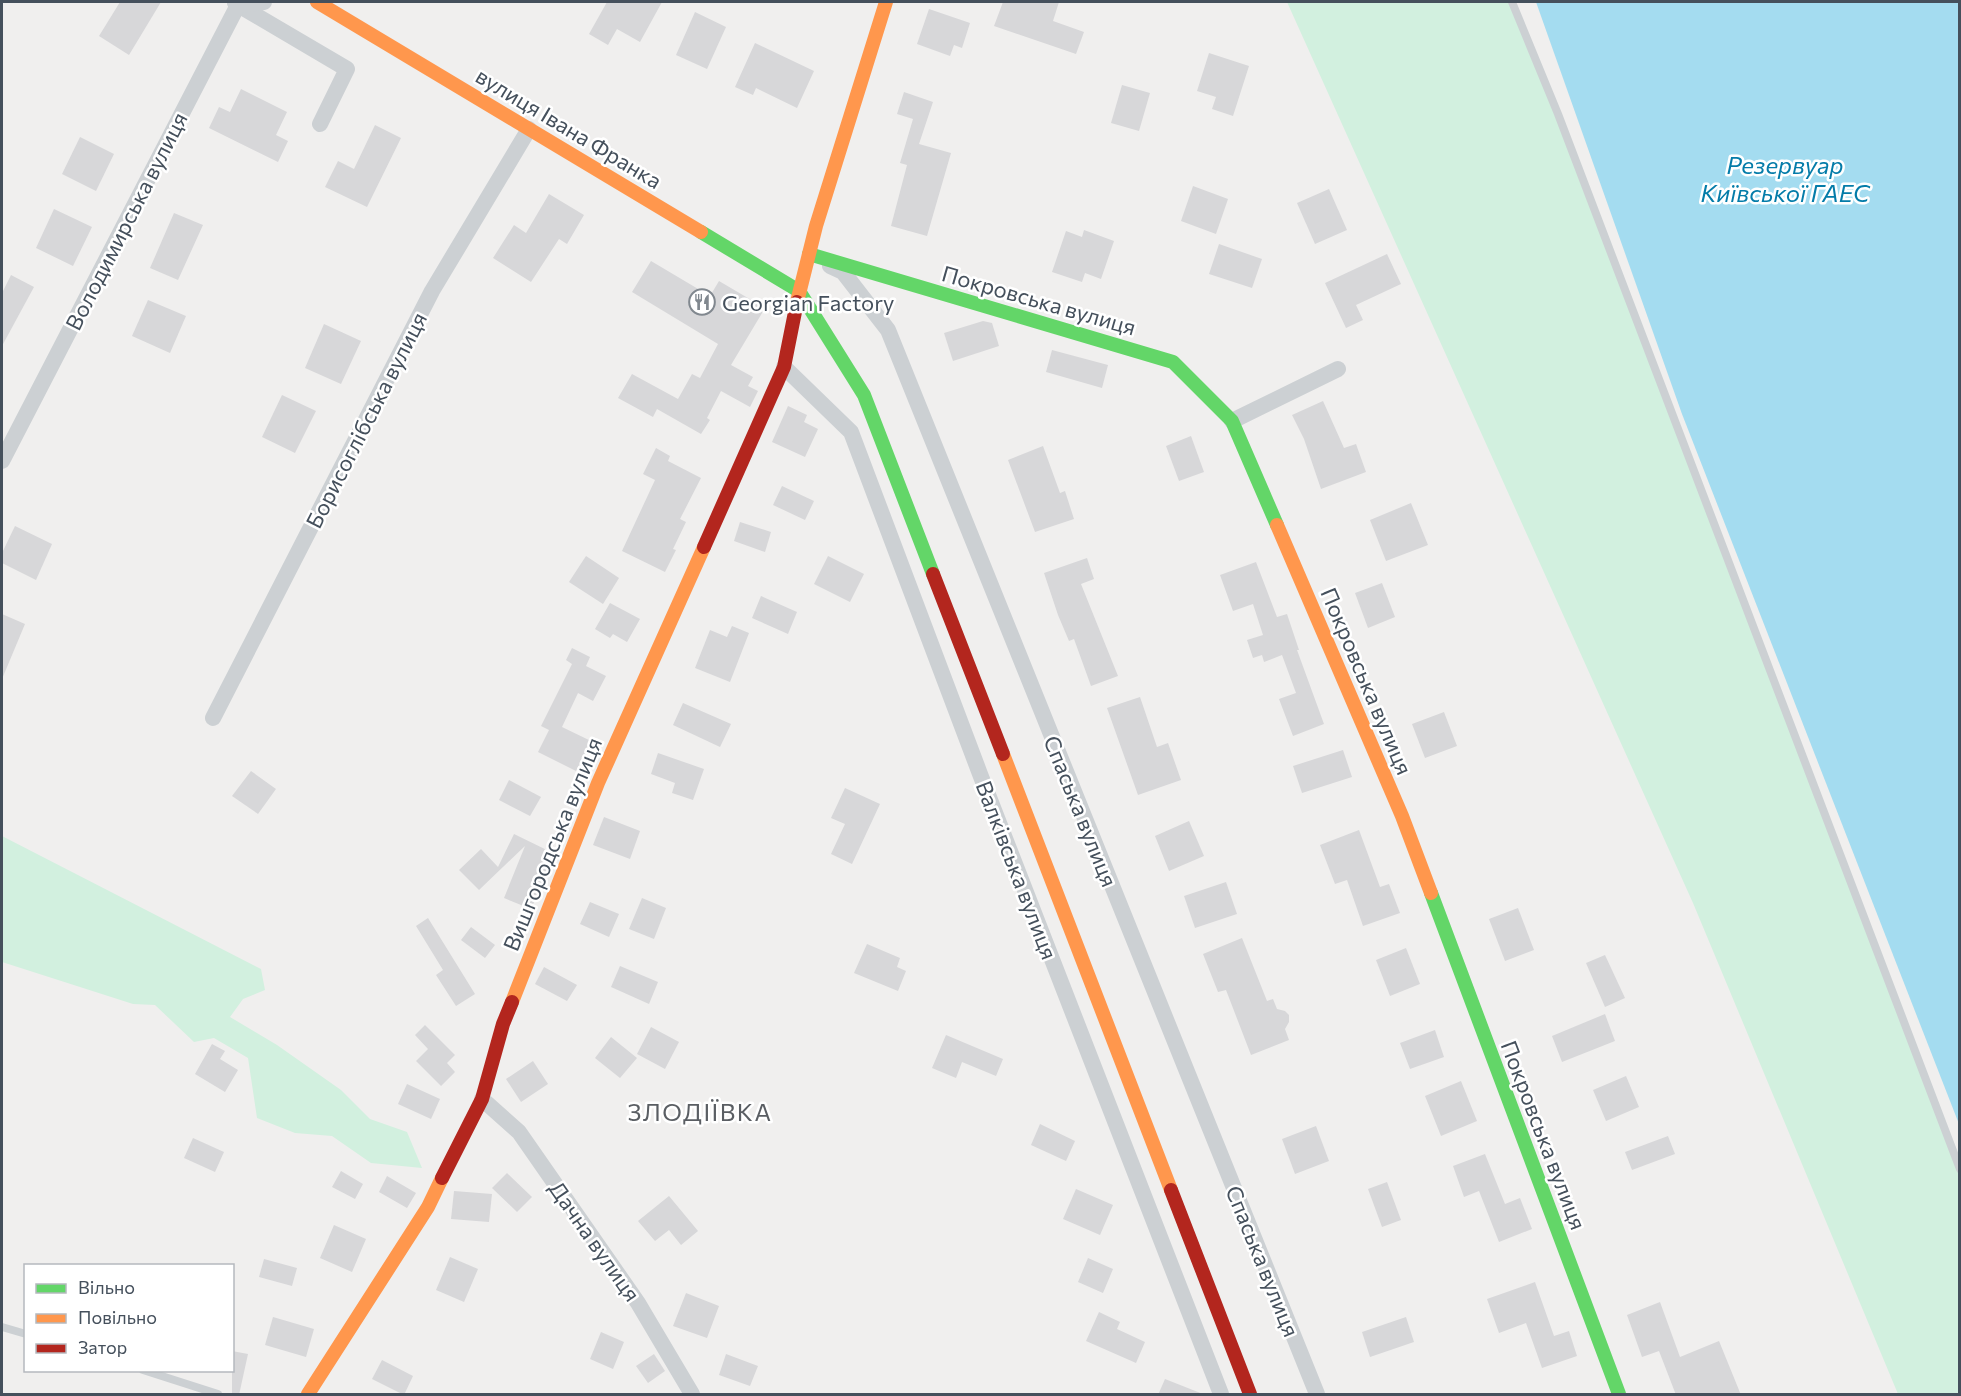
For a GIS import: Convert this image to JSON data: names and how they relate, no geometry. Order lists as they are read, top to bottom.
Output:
{
  "streets": {
    "street": [
      "вулиця Івана Франка",
      "Володимирська вулиця",
      "Покровська вулиця",
      "Борисоглібська вулиця",
      "Спаська вулиця",
      "Вишгородська вулиця",
      "Валківська вулиця",
      "Дачна вулиця"
    ]
  },
  "crossings": [
    ["вулиця Івана Франка", "Борисоглібська вулиця"],
    ["вулиця Івана Франка", "Вишгородська вулиця"],
    ["Покровська вулиця", "Спаська вулиця"],
    ["Покровська вулиця", "Вишгородська вулиця"],
    ["Спаська вулиця", "Вишгородська вулиця"],
    ["Вишгородська вулиця", "Валківська вулиця"],
    ["Вишгородська вулиця", "Дачна вулиця"]
  ],
  "districts": ["ЗЛОДІЇВКА"],
  "water": ["Резервуар Київської ГАЕС"],
  "places": {
    "restaurant": ["Georgian Factory"]
  },
  "legend": ["Вільно", "Повільно", "Затор"]
}
